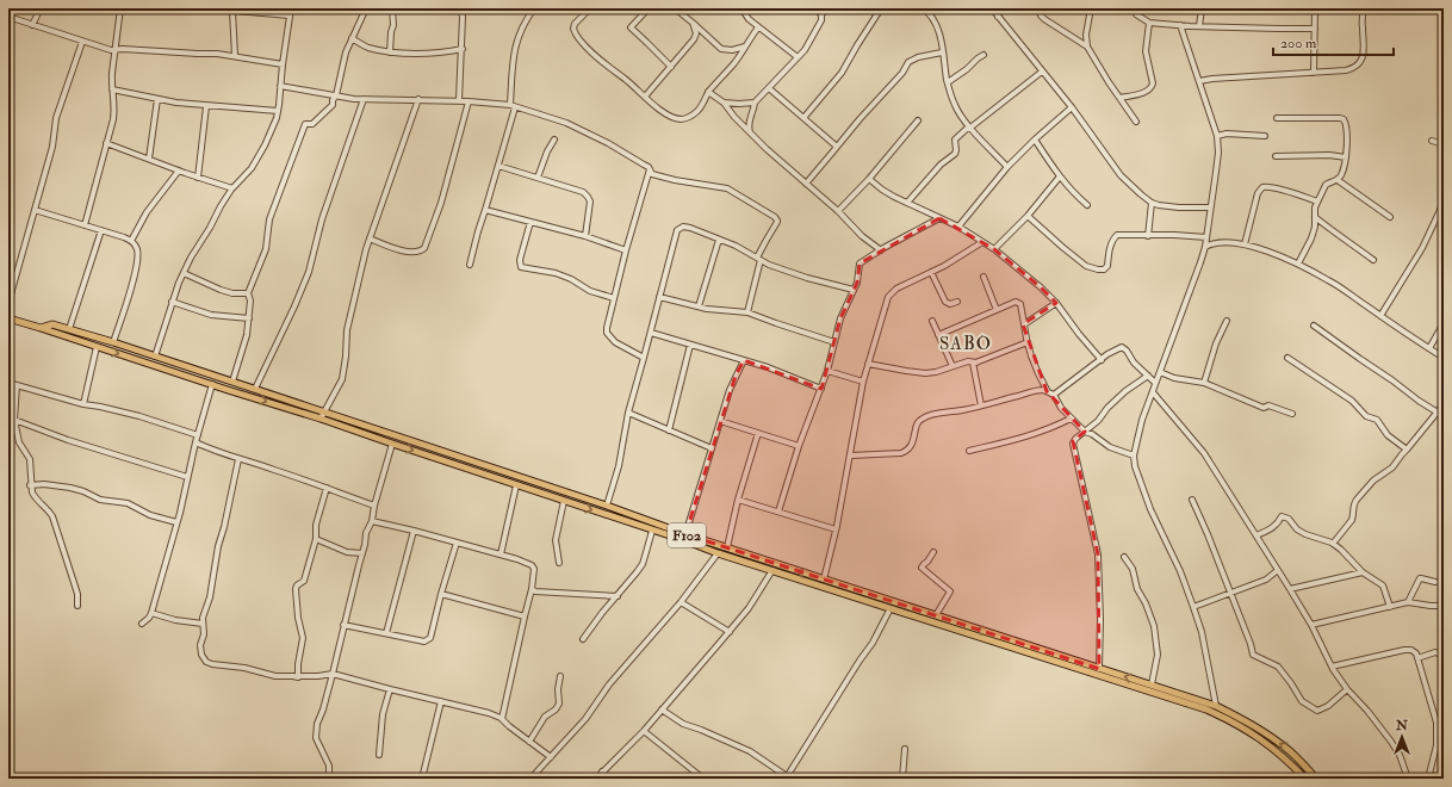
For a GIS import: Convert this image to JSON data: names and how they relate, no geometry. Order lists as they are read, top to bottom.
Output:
{
  "streets": {
    "main road": ["F102"]
  },
  "districts": ["SABO"],
  "scale_bar": "200 m",
  "north": "top"
}
